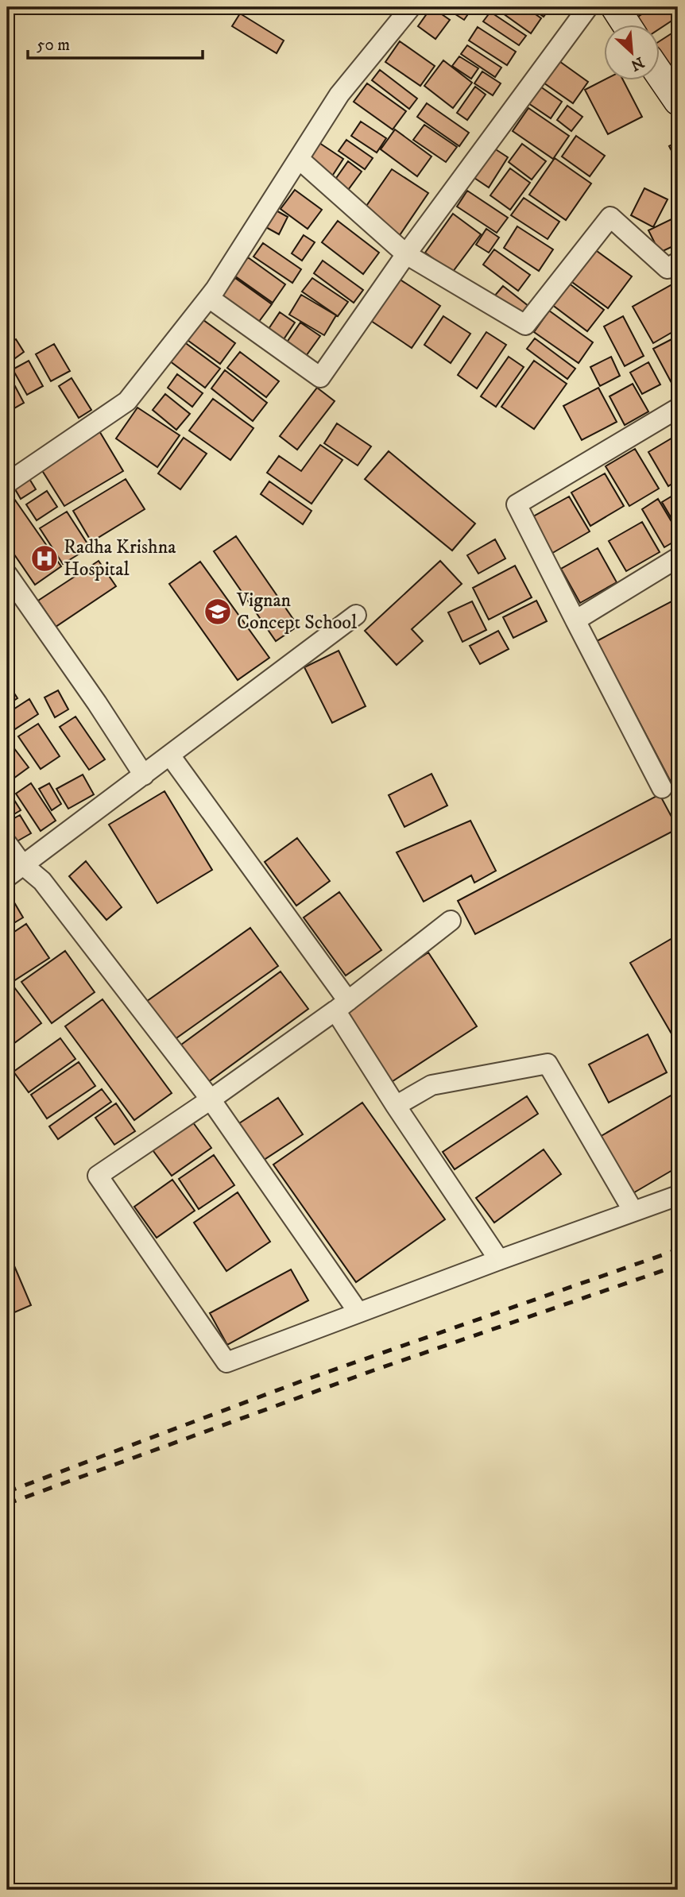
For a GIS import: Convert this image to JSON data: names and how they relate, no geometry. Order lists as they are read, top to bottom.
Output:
{
  "places": {
    "hospital": ["Radha Krishna Hospital"],
    "school or university": ["Vignan Concept School"]
  },
  "scale_bar": "50 m",
  "north": "bottom right"
}
